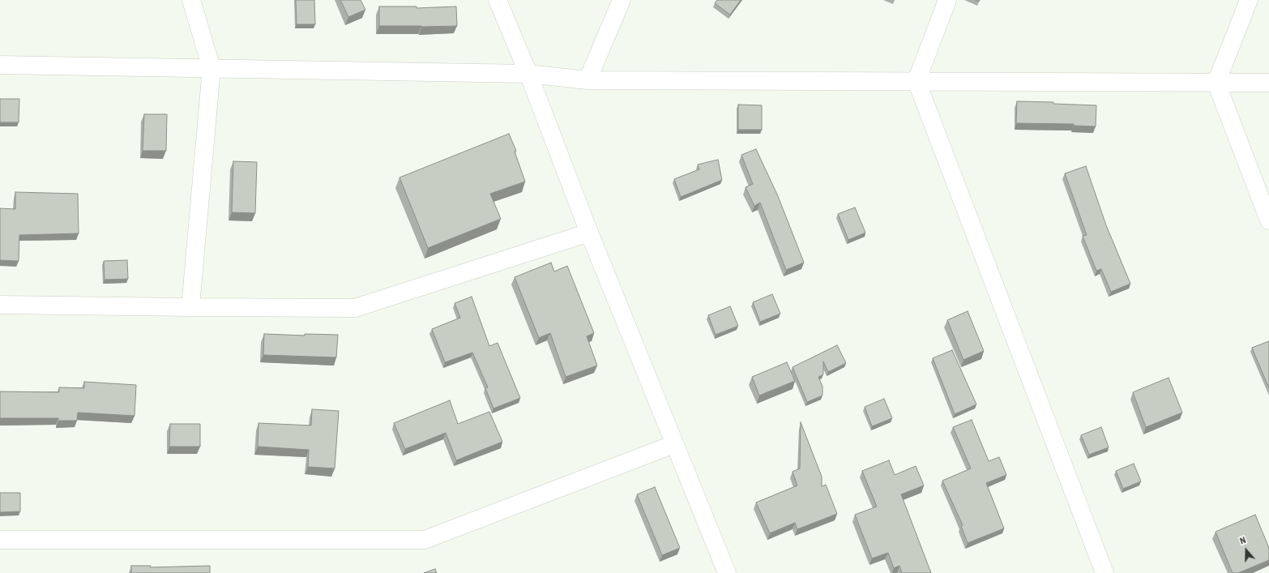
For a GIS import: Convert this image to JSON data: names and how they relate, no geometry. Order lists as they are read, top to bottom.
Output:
{
  "north": "top"
}
